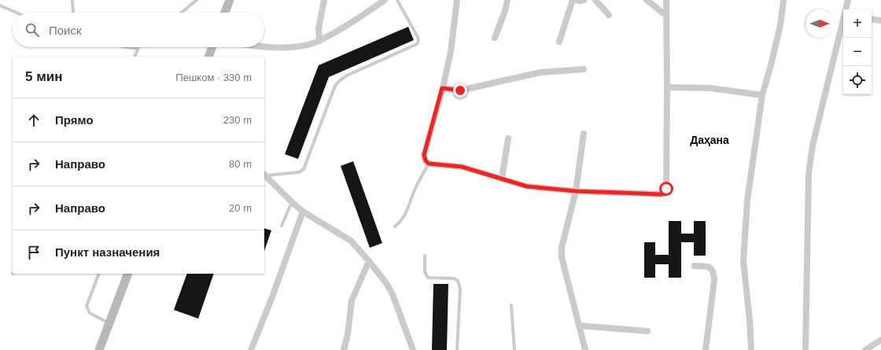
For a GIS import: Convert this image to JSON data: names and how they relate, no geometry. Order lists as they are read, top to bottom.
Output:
{
  "districts": ["Даҳана"],
  "north": "right",
  "page": {
    "map_buttons": ["+", "−"],
    "search": "Поиск",
    "heading": ["5 мин", "Пешком · 330 m"],
    "list": [
      ["Прямо", "230 m"],
      ["Направо", "80 m"],
      ["Направо", "20 m"],
      "Пункт назначения"
    ]
  }
}
